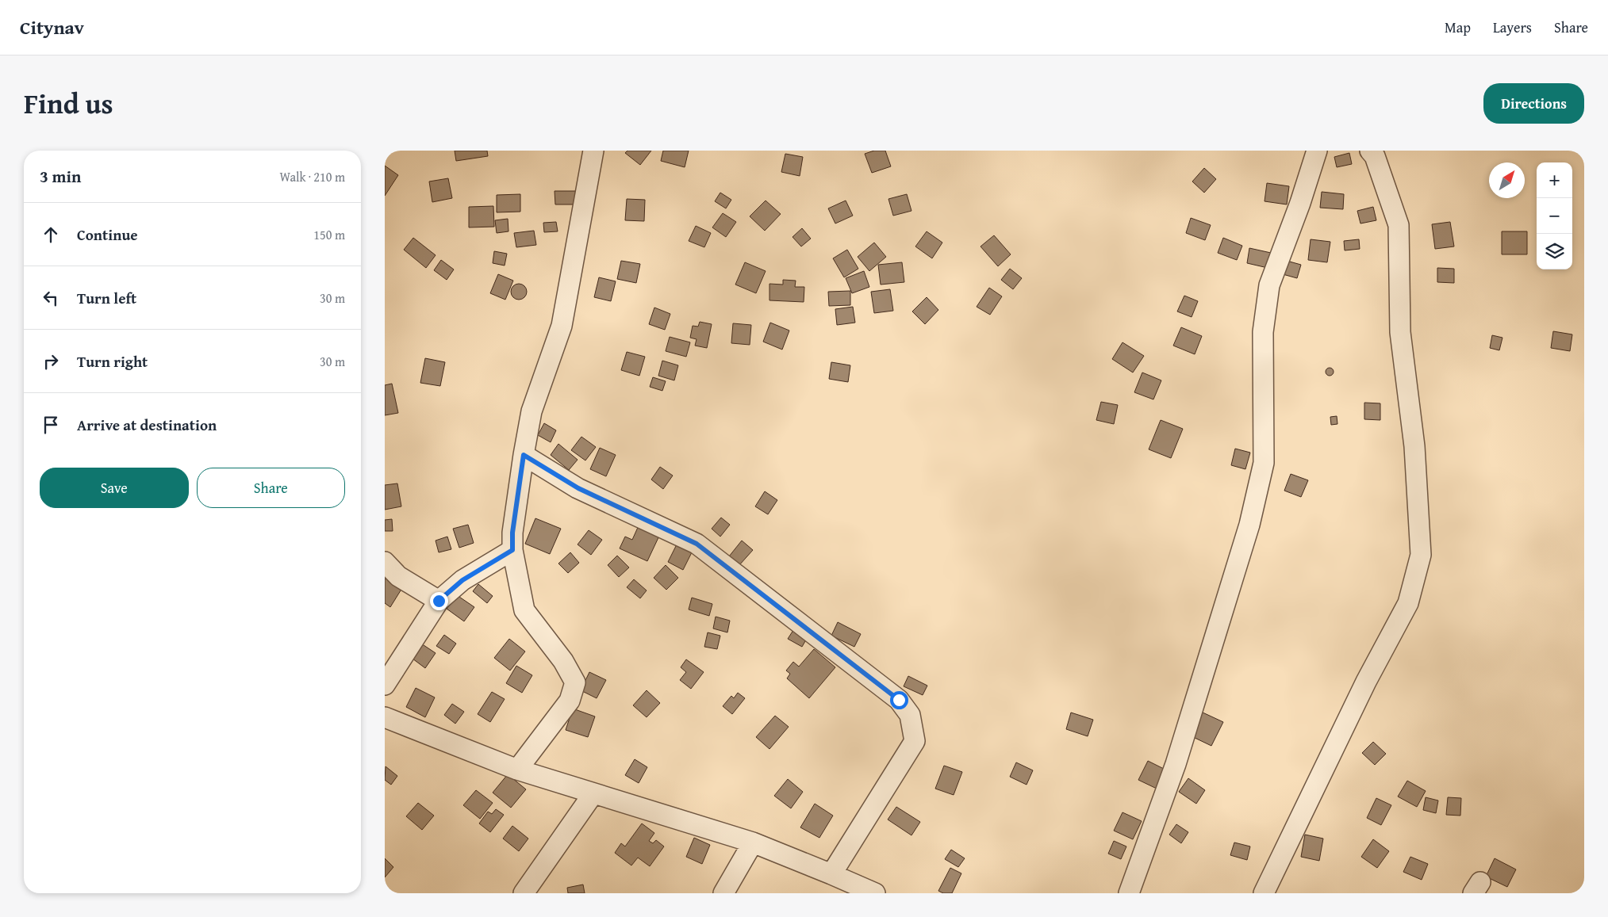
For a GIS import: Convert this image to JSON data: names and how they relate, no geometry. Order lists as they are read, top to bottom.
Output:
{
  "north": "top right",
  "page": {
    "header": "Citynav",
    "nav": ["Map", "Layers", "Share"],
    "title": "Find us",
    "buttons": [
      "Directions",
      ["Save", "Share"]
    ],
    "heading": ["3 min", "Walk · 210 m"],
    "map_buttons": ["+", "−"],
    "list": [
      ["Continue", "150 m"],
      ["Turn left", "30 m"],
      ["Turn right", "30 m"],
      "Arrive at destination"
    ]
  }
}
